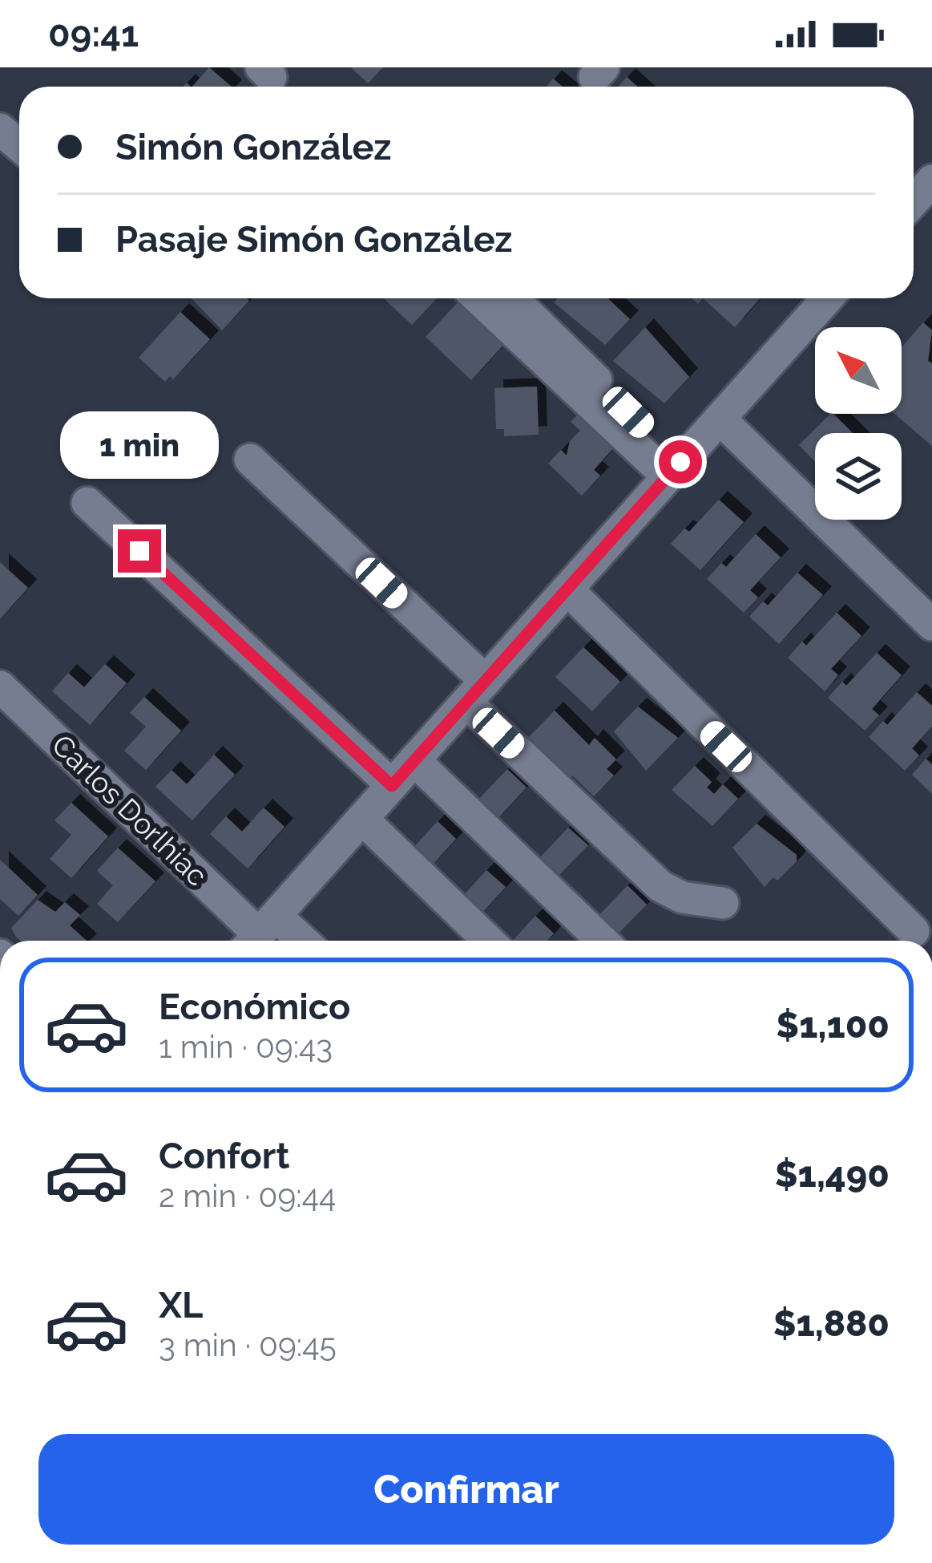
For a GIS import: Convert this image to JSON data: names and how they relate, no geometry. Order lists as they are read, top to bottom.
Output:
{
  "streets": {
    "street": ["Carlos Dorlhiac"]
  },
  "north": "top left",
  "page": {
    "status": "09:41",
    "banner": ["Simón González", "Pasaje Simón González"],
    "bubble": "1 min",
    "list": [
      {
        "name": "Económico",
        "note": "1 min · 09:43",
        "value": "$1,100"
      },
      {
        "name": "Confort",
        "note": "2 min · 09:44",
        "value": "$1,490"
      },
      {
        "name": "XL",
        "note": "3 min · 09:45",
        "value": "$1,880"
      }
    ],
    "buttons": "Confirmar"
  }
}
